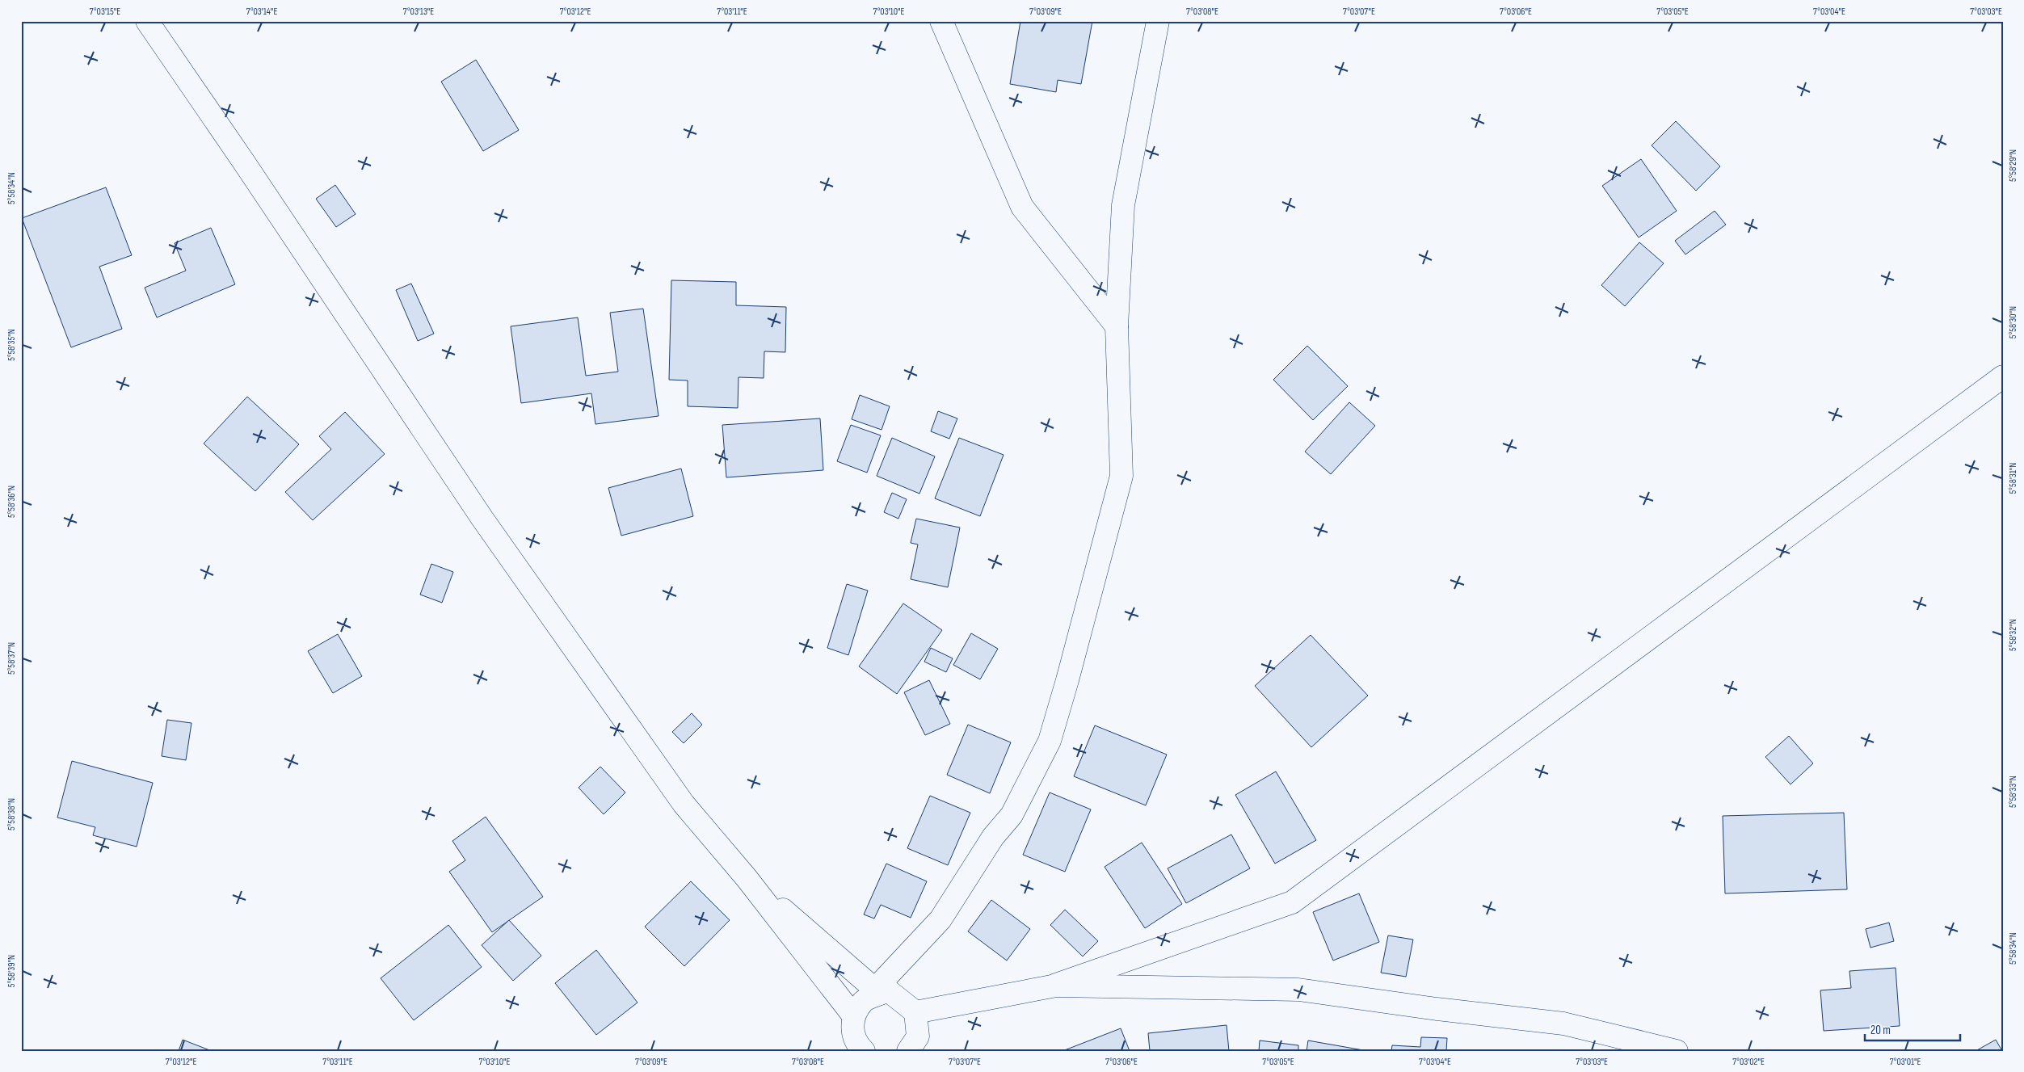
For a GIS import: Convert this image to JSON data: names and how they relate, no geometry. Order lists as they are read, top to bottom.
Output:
{
  "scale_bar": "20 m",
  "coordinates": [
    "7°03'15\"E",
    "7°03'14\"E",
    "7°03'13\"E",
    "7°03'12\"E",
    "7°03'11\"E",
    "7°03'10\"E",
    "7°03'09\"E",
    "7°03'08\"E",
    "7°03'07\"E",
    "7°03'06\"E",
    "7°03'05\"E",
    "7°03'04\"E",
    "7°03'03\"E",
    "5°58'29\"N",
    "5°58'34\"N",
    "5°58'30\"N",
    "5°58'35\"N",
    "5°58'31\"N",
    "5°58'36\"N",
    "5°58'32\"N",
    "5°58'37\"N",
    "5°58'33\"N",
    "5°58'38\"N",
    "5°58'39\"N",
    "7°03'02\"E",
    "7°03'01\"E"
  ]
}
